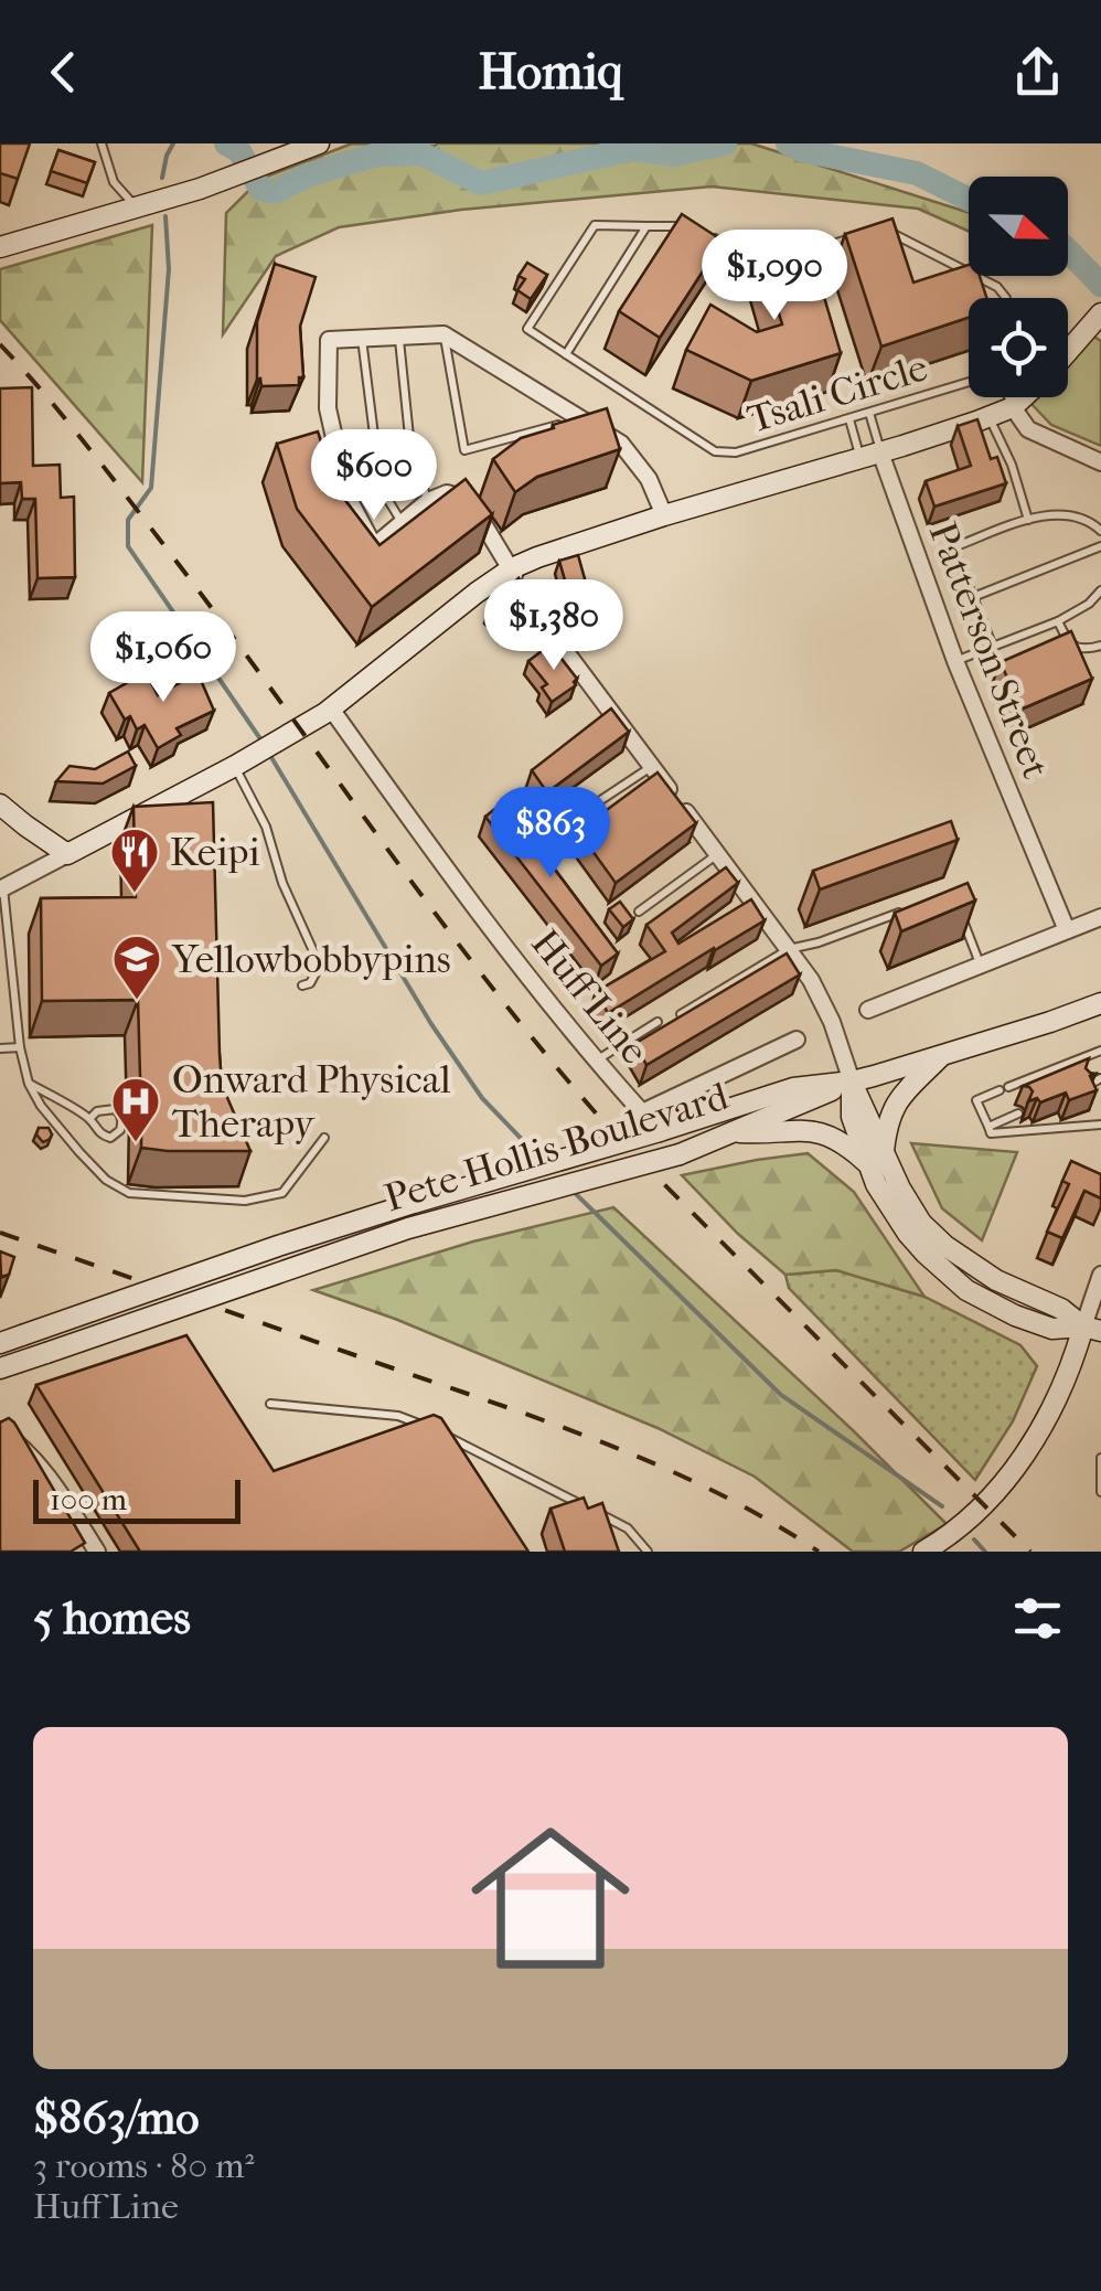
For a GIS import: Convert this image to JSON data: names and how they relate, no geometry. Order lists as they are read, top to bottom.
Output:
{
  "streets": {
    "street": ["Patterson Street", "Huff Line", "Pete Hollis Boulevard"],
    "lane": ["Tsali Circle"]
  },
  "places": {
    "restaurant": ["Keipi"],
    "school or university": ["Yellowbobbypins"],
    "hospital": ["Onward Physical Therapy"]
  },
  "scale_bar": "100 m",
  "north": "right",
  "page": {
    "header": "Homiq",
    "price": [
      "$1,090",
      "$600",
      "$1,380",
      "$1,060",
      "$863"
    ],
    "scale": "100 m",
    "heading": "5 homes",
    "list": [
      {
        "name": "$863/mo",
        "note": "3 rooms · 80 m² · Huff Line"
      }
    ]
  }
}
